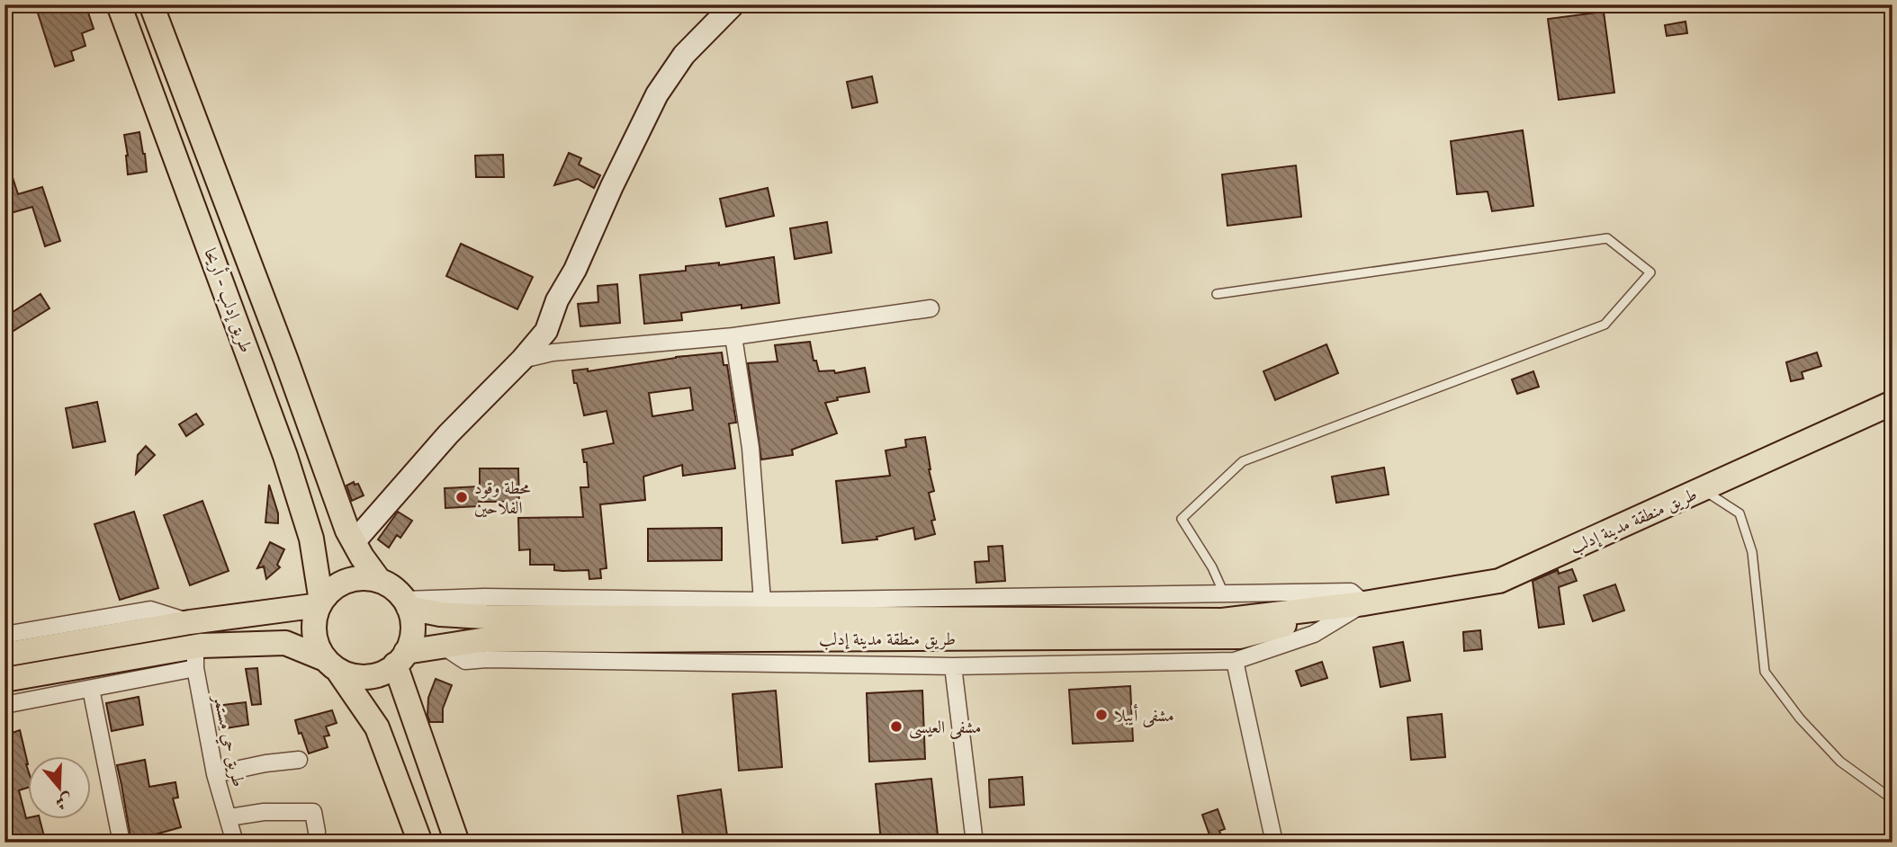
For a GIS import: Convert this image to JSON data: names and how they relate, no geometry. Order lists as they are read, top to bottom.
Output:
{
  "streets": {
    "main road": ["طريق إدلب - أريحا", "طريق منطقة مدينة إدلب"],
    "street": ["طريق حي مستمر"]
  },
  "crossings": [
    ["طريق إدلب - أريحا", "طريق منطقة مدينة إدلب"]
  ],
  "places": ["محطة وقود الفلاحين", "مشفى أيبلا", "مشفى العيسى"],
  "north": "bottom"
}
